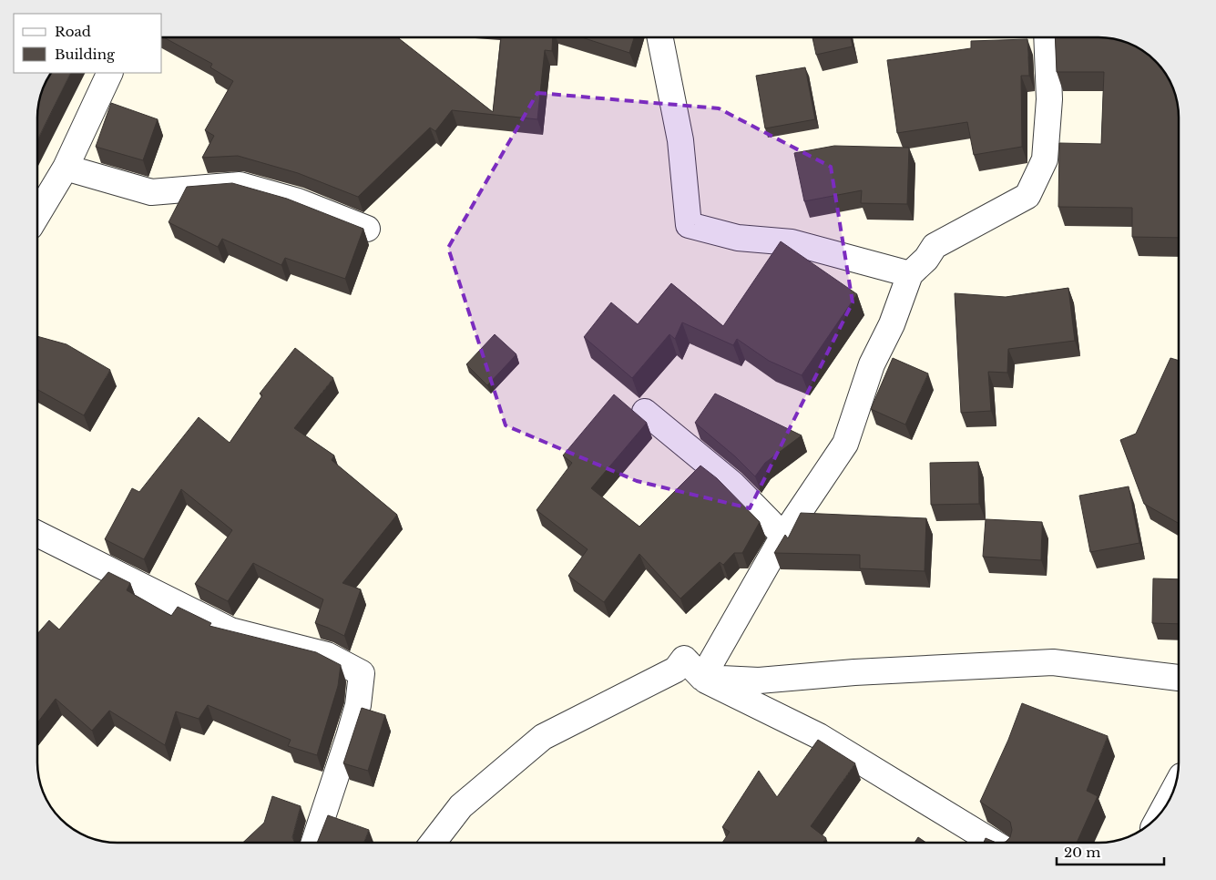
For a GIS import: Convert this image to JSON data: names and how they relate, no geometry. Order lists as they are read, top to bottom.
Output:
{
  "legend": ["Road", "Building"],
  "scale_bar": "20 m"
}
